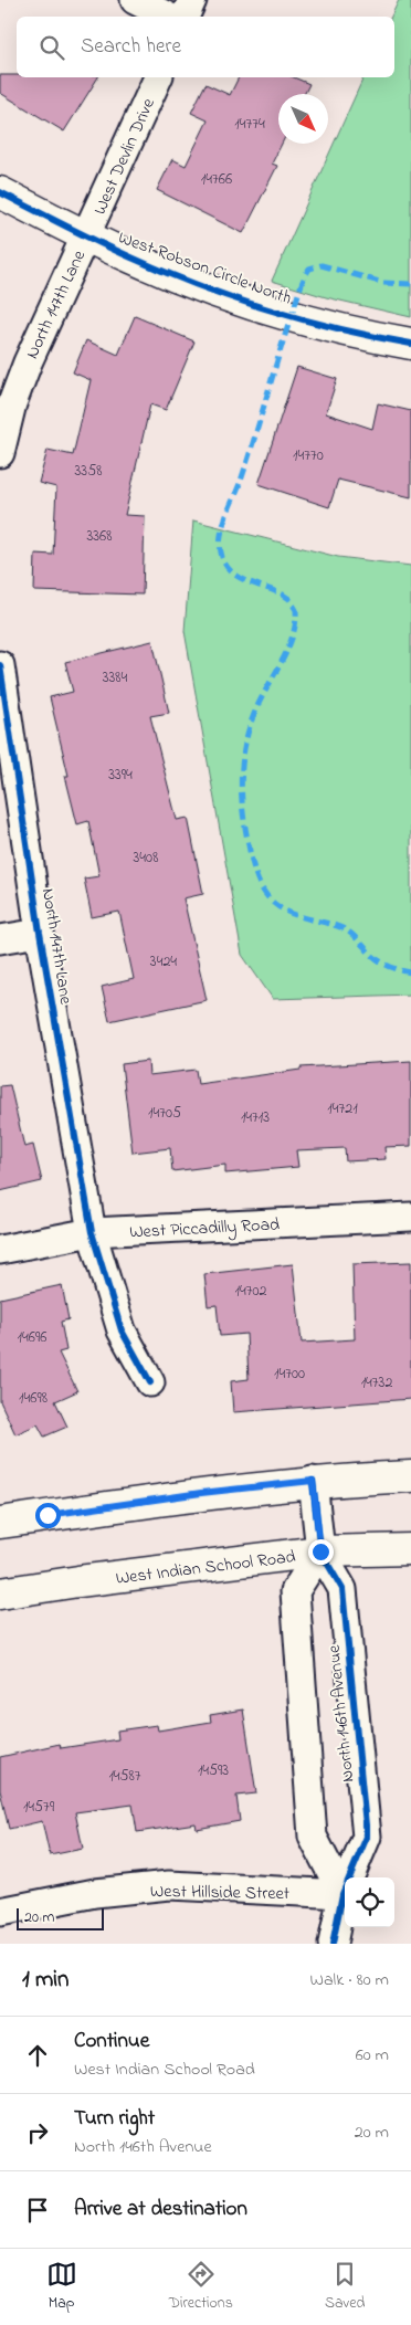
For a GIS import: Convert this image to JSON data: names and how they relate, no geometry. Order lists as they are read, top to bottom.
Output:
{
  "streets": {
    "main road": ["West Robson Circle North", "West Indian School Road"],
    "street": [
      "West Devlin Drive",
      "North 147th Lane",
      "West Piccadilly Road",
      "North 146th Avenue",
      "West Hillside Street"
    ]
  },
  "crossings": [
    ["West Devlin Drive", "West Robson Circle North"],
    ["West Devlin Drive", "North 147th Lane"],
    ["West Robson Circle North", "North 147th Lane"],
    ["North 147th Lane", "West Piccadilly Road"],
    ["West Indian School Road", "North 146th Avenue"],
    ["North 146th Avenue", "West Hillside Street"]
  ],
  "house_numbers": [
    "14774",
    "14766",
    "14770",
    "3358",
    "3368",
    "3384",
    "3394",
    "3408",
    "3424",
    "14721",
    "14705",
    "14713",
    "14702",
    "14696",
    "14700",
    "14732",
    "14698",
    "14593",
    "14587",
    "14579"
  ],
  "scale_bar": "20 m",
  "north": "bottom right",
  "page": {
    "search": "Search here",
    "scale": "20 m",
    "heading": ["1 min", "Walk · 80 m"],
    "list": [
      ["Continue", "West Indian School Road", "60 m"],
      ["Turn right", "North 146th Avenue", "20 m"],
      "Arrive at destination"
    ],
    "nav": ["Map", "Directions", "Saved"]
  }
}
